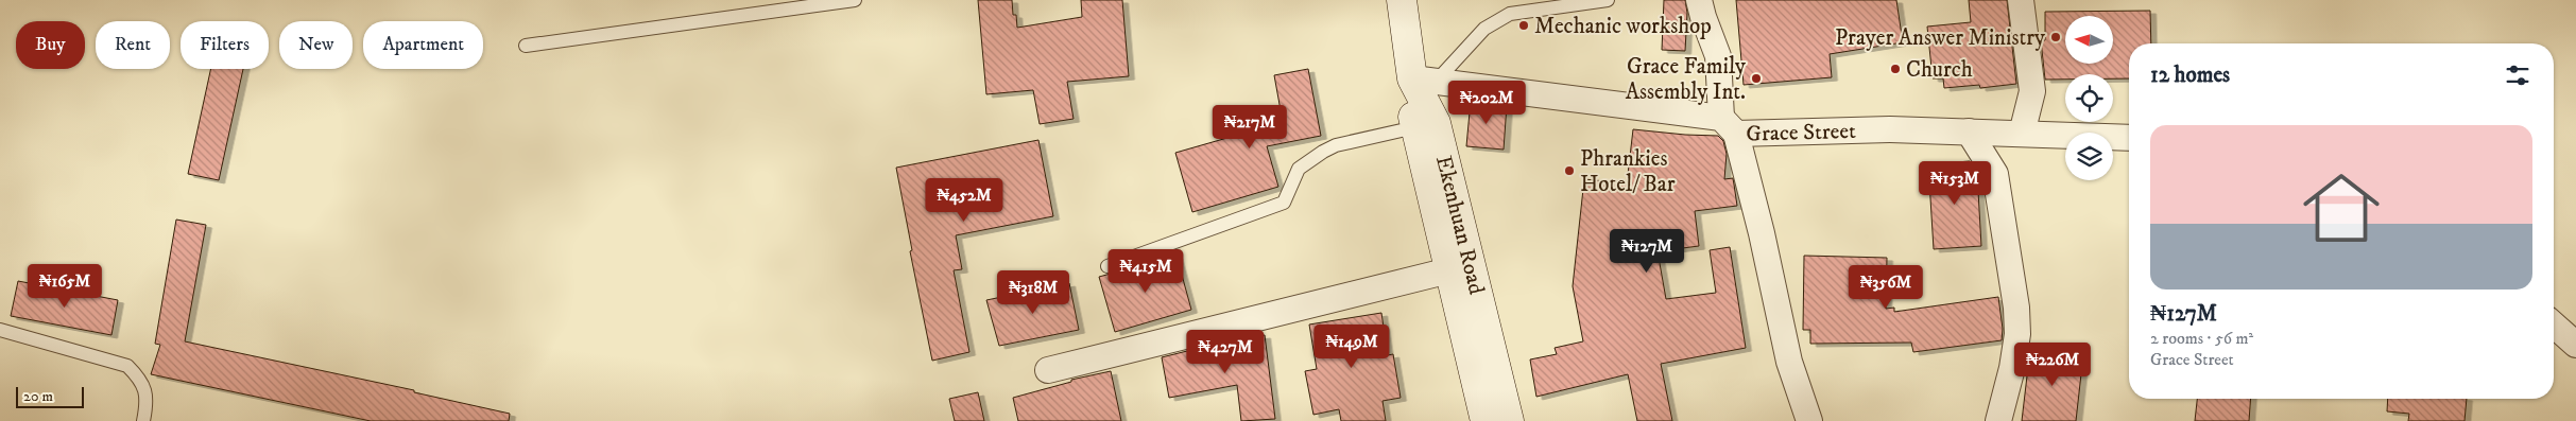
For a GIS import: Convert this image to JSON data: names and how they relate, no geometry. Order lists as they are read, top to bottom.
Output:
{
  "streets": {
    "main road": ["Ekenhuan Road"],
    "street": ["Grace Street"]
  },
  "crossings": [
    ["Grace Street", "Ekenhuan Road"]
  ],
  "places": [
    "Mechanic workshop",
    "Prayer Answer Ministry",
    "Church",
    "Grace Family Assembly Int.",
    "Phrankies Hotel/ Bar"
  ],
  "scale_bar": "20 m",
  "north": "left",
  "page": {
    "chip": [
      "Buy",
      "Rent",
      "Filters",
      "New",
      "Apartment"
    ],
    "heading": "12 homes",
    "price": [
      "₦202M",
      "₦217M",
      "₦153M",
      "₦452M",
      "₦127M",
      "₦415M",
      "₦165M",
      "₦356M",
      "₦318M",
      "₦149M",
      "₦427M",
      "₦226M"
    ],
    "list": [
      {
        "name": "₦127M",
        "note": "2 rooms · 56 m² · Grace Street"
      }
    ],
    "scale": "20 m"
  }
}
